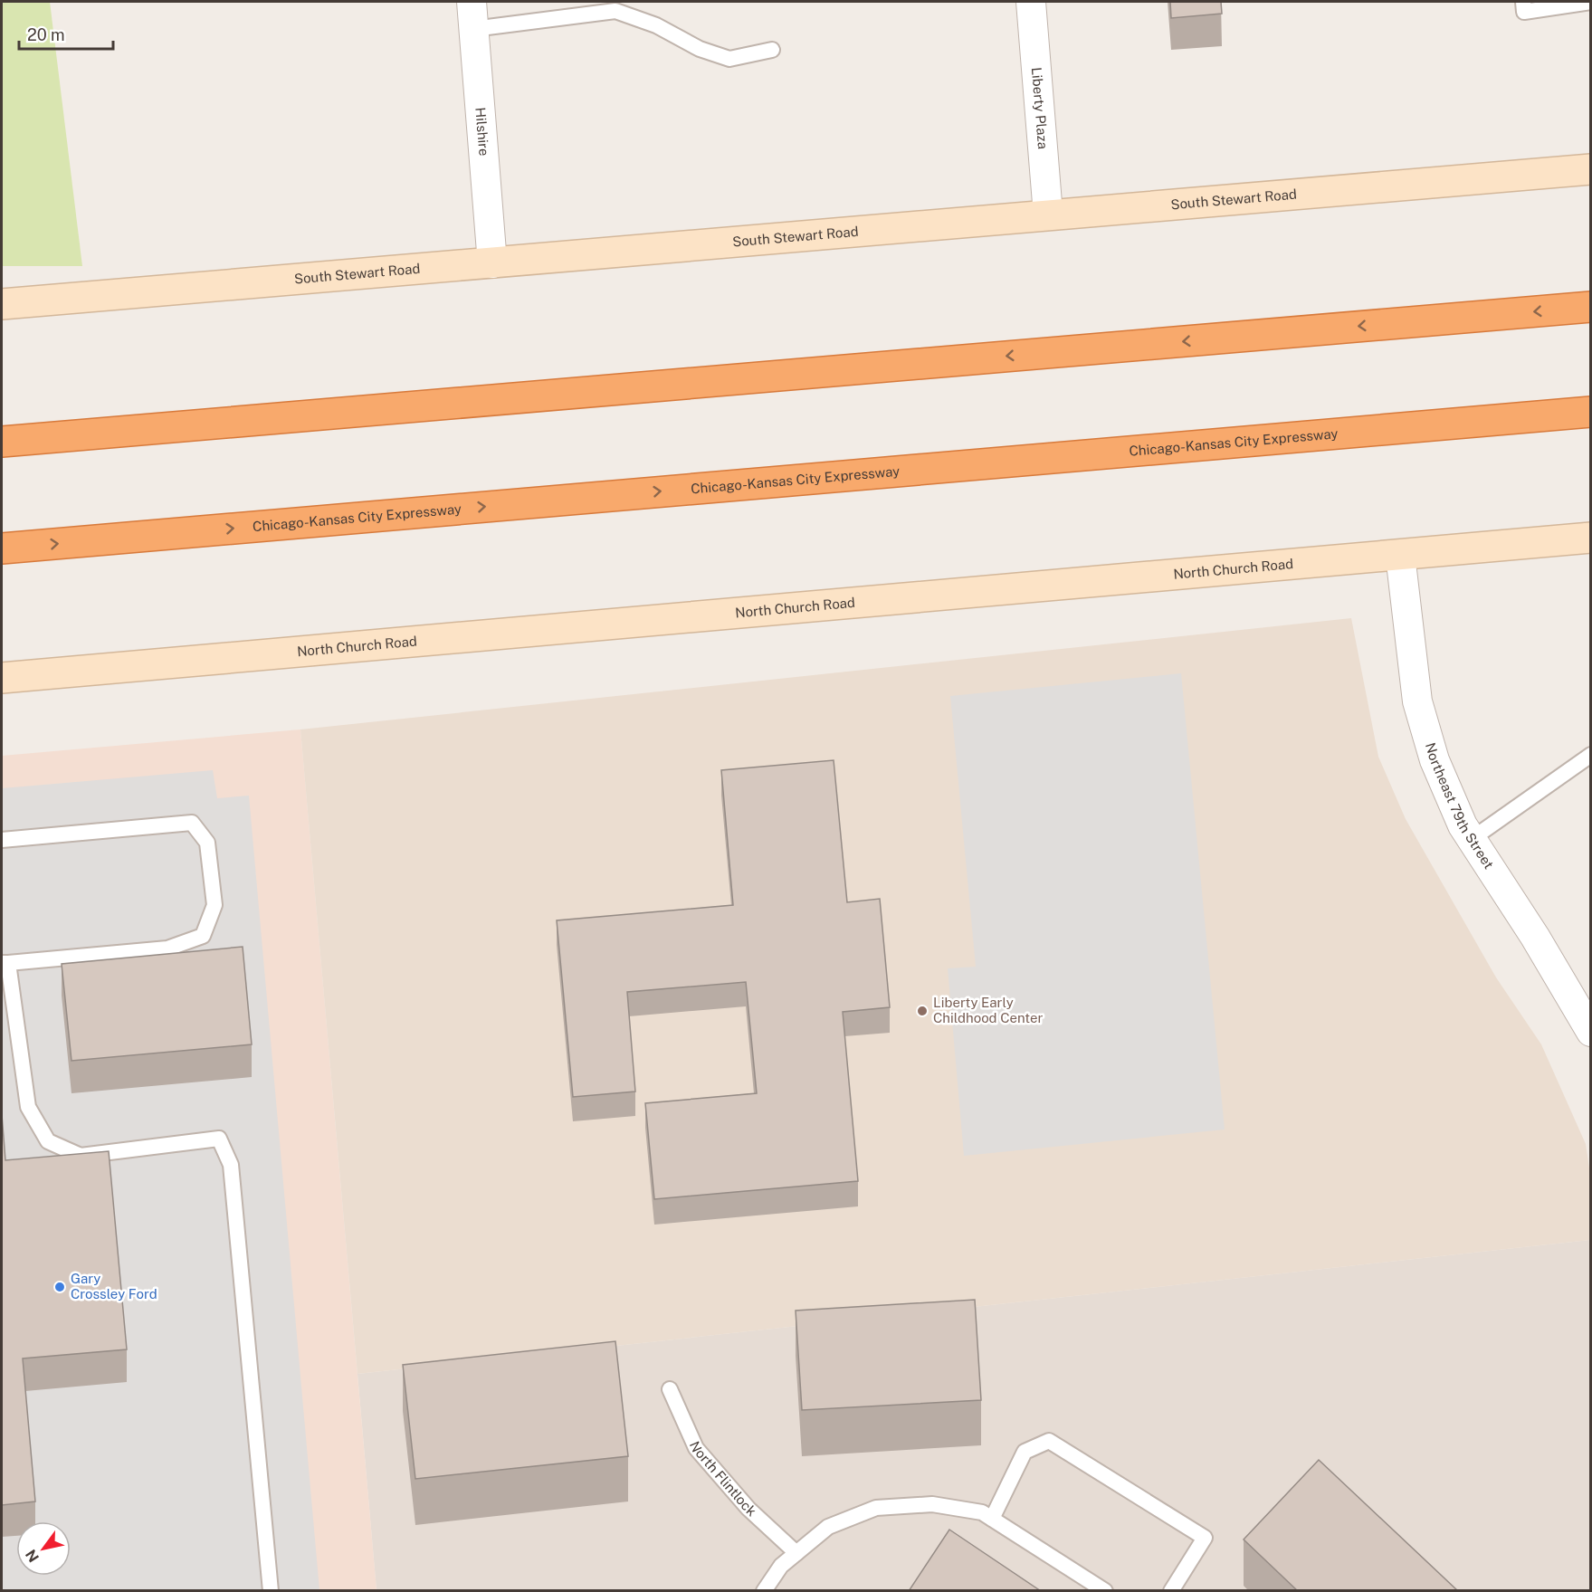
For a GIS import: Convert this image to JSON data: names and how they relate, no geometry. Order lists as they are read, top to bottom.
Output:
{
  "streets": {
    "highway": ["Chicago-Kansas City Expressway"],
    "street": [
      "Liberty Plaza",
      "Hilshire",
      "South Stewart Road",
      "North Church Road",
      "Northeast 79th Street"
    ],
    "lane": ["North Flintlock"]
  },
  "crossings": [
    ["Liberty Plaza", "South Stewart Road"],
    ["Hilshire", "South Stewart Road"],
    ["North Church Road", "Northeast 79th Street"]
  ],
  "places": ["Liberty Early Childhood Center", "Gary Crossley Ford"],
  "scale_bar": "20 m",
  "north": "bottom left"
}
